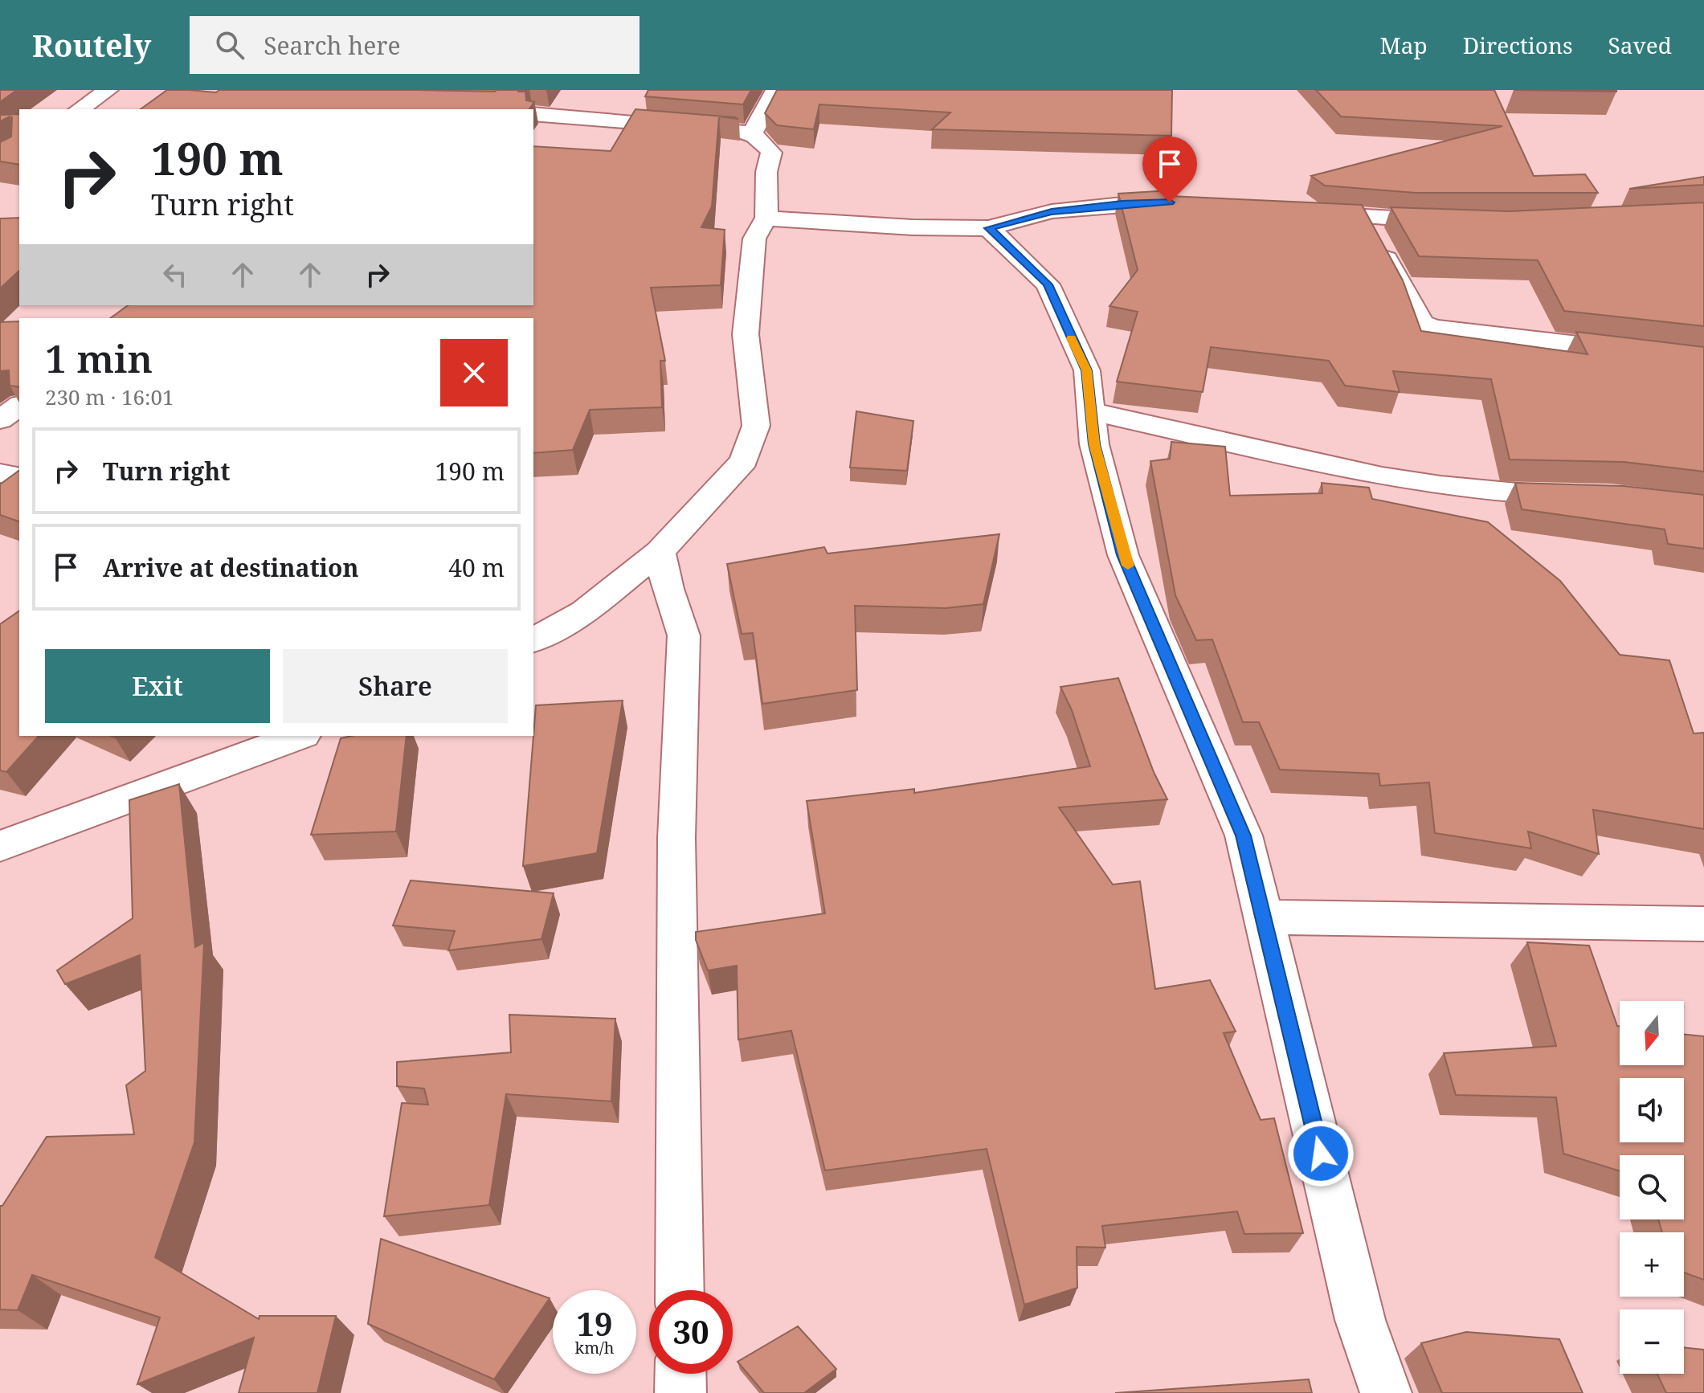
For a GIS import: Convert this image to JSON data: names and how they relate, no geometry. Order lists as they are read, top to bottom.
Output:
{
  "north": "bottom",
  "page": {
    "header": "Routely",
    "search": "Search here",
    "nav": ["Map", "Directions", "Saved"],
    "turn": ["190 m", "Turn right"],
    "heading": ["1 min", "230 m · 16:01"],
    "list": [
      {
        "name": "Turn right",
        "value": "190 m"
      },
      {
        "name": "Arrive at destination",
        "value": "40 m"
      }
    ],
    "buttons": ["Exit", "Share"],
    "map_buttons": ["+", "−"],
    "speed": "19 km/h",
    "limit": "30"
  }
}
